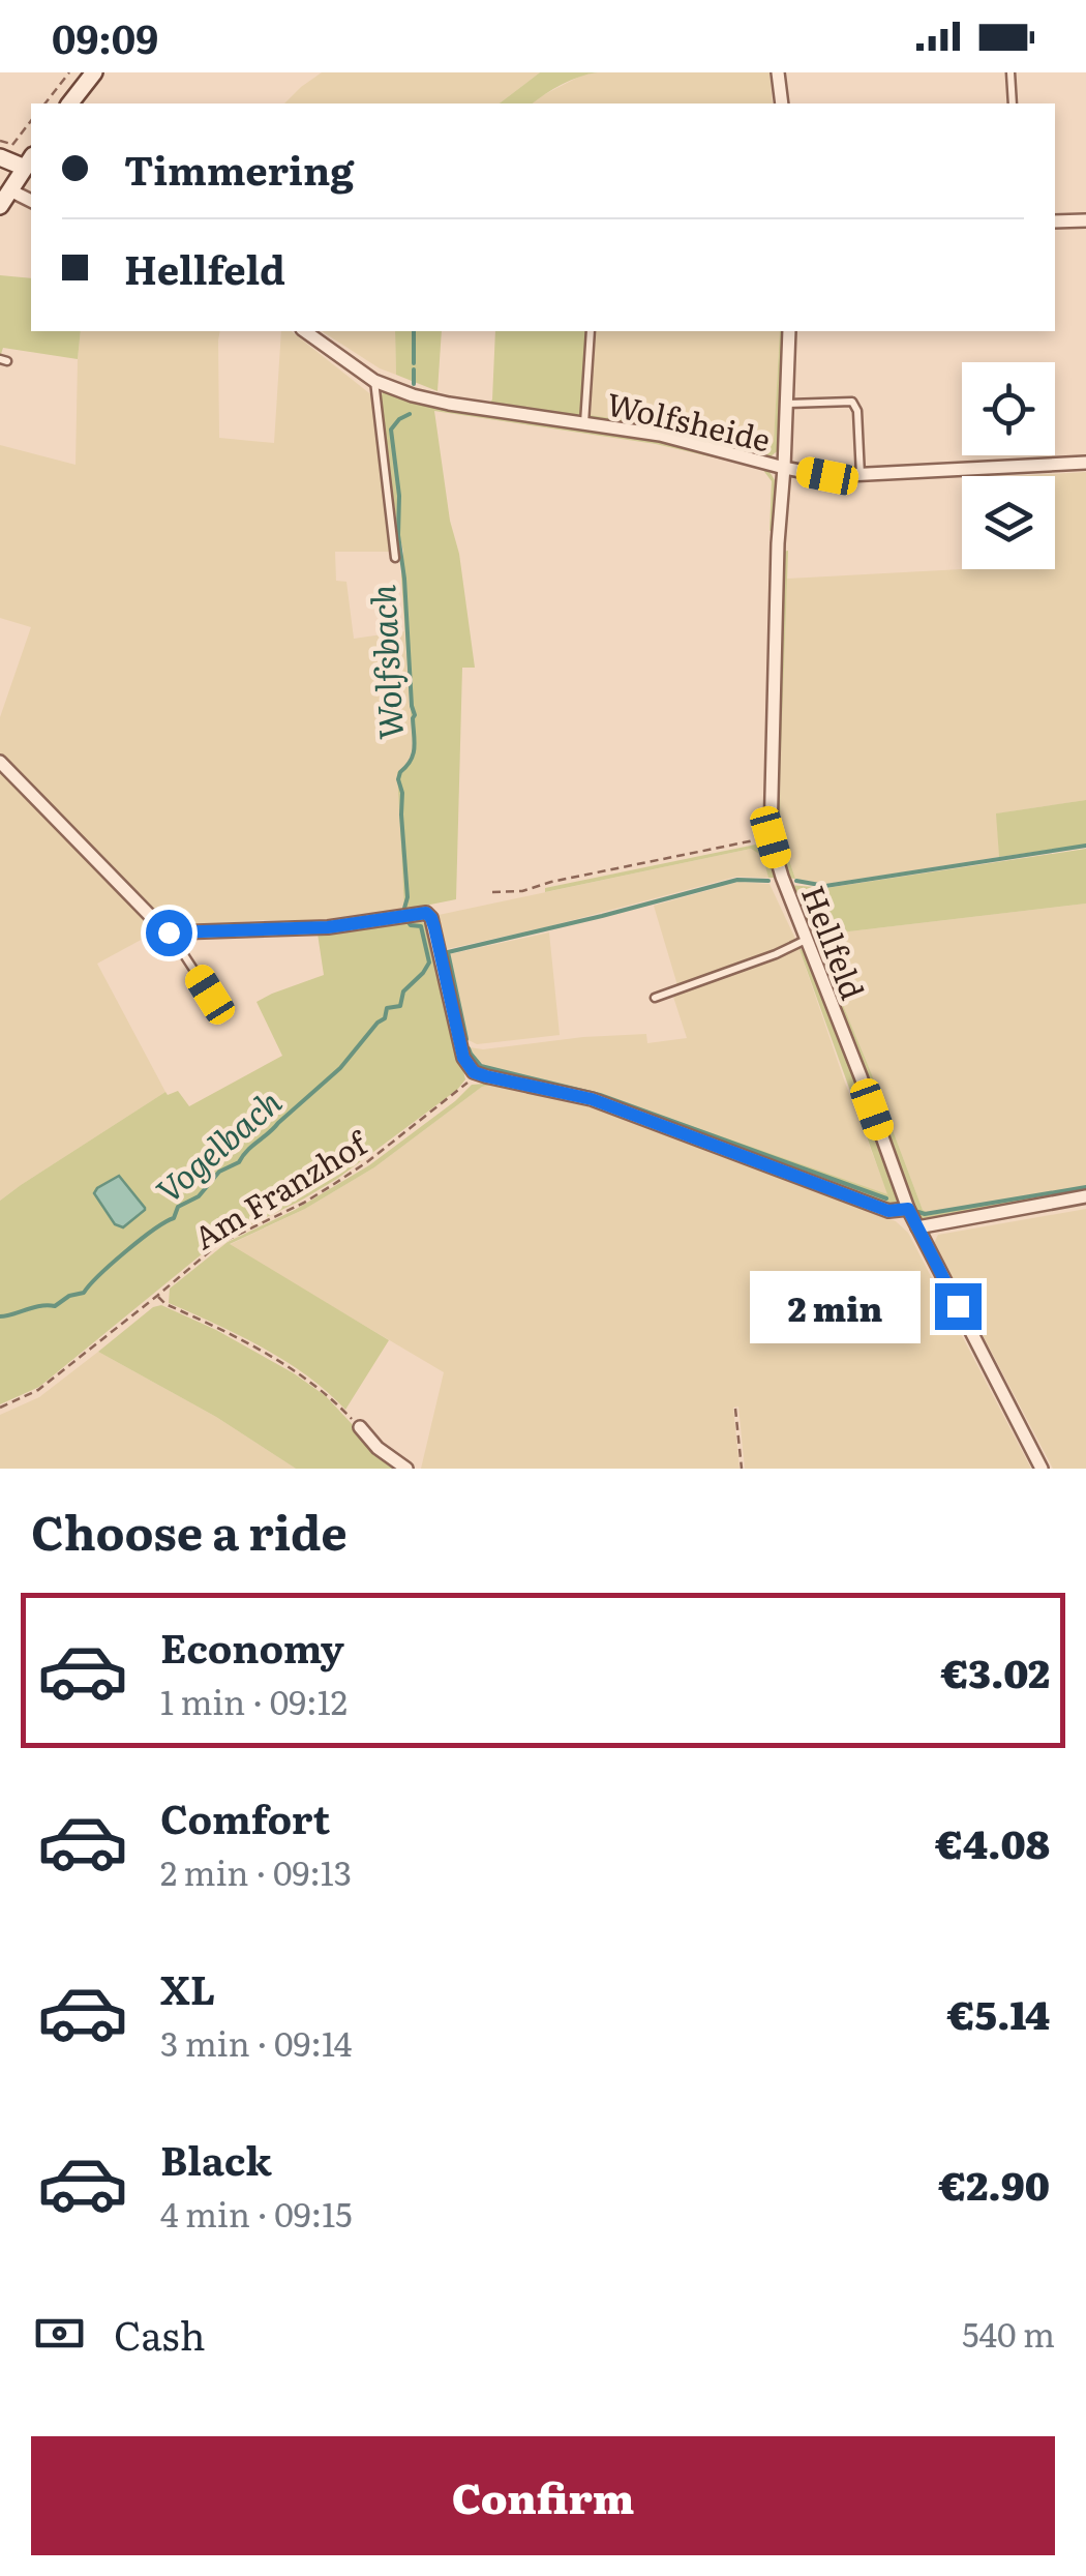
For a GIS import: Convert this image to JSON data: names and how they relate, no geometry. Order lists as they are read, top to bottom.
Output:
{
  "streets": {
    "street": ["Wolfsheide", "Hellfeld"],
    "path": ["Am Franzhof"]
  },
  "crossings": [
    ["Wolfsheide", "Hellfeld"]
  ],
  "water": ["Wolfsbach", "Vogelbach"],
  "page": {
    "status": "09:09",
    "banner": ["Timmering", "Hellfeld"],
    "bubble": "2 min",
    "heading": "Choose a ride",
    "list": [
      {
        "name": "Economy",
        "note": "1 min · 09:12",
        "value": "€3.02"
      },
      {
        "name": "Comfort",
        "note": "2 min · 09:13",
        "value": "€4.08"
      },
      {
        "name": "XL",
        "note": "3 min · 09:14",
        "value": "€5.14"
      },
      {
        "name": "Black",
        "note": "4 min · 09:15",
        "value": "€2.90"
      }
    ],
    "pay": ["Cash", "540 m"],
    "buttons": "Confirm"
  }
}
